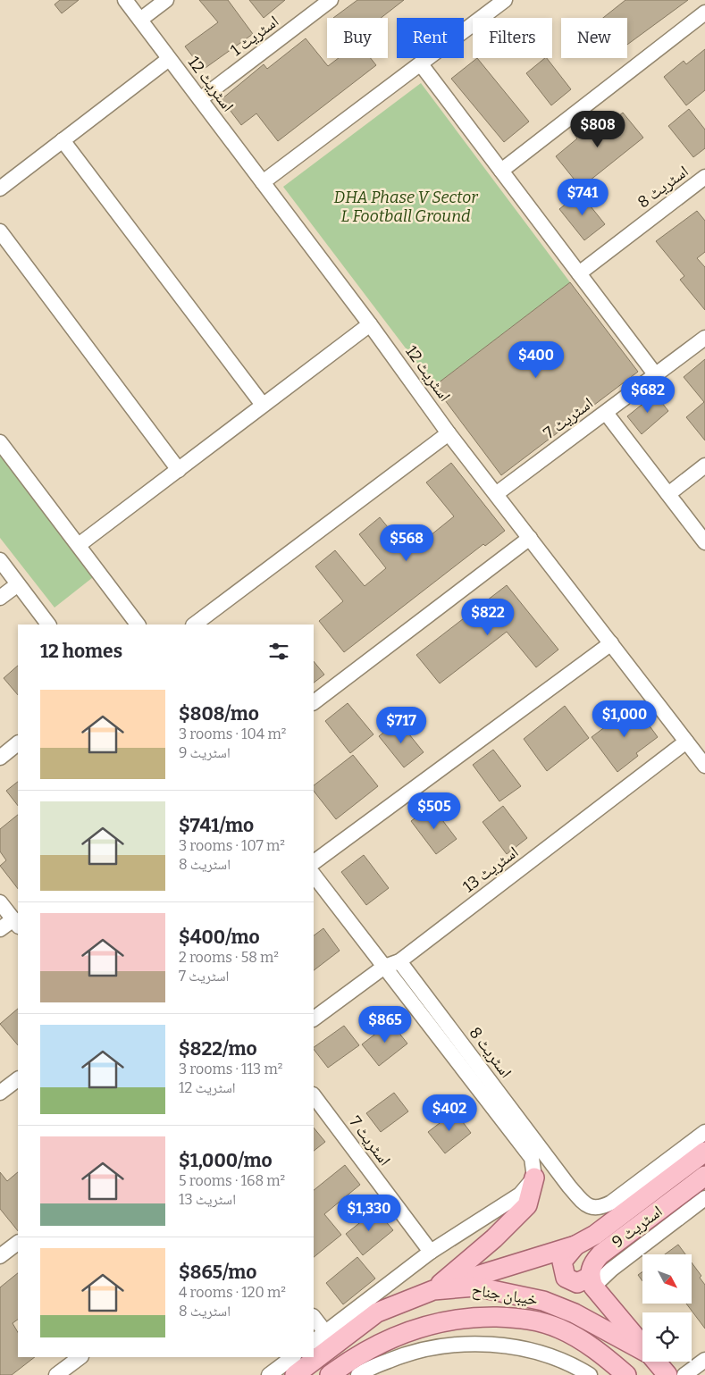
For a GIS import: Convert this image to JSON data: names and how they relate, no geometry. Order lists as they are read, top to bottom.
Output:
{
  "streets": {
    "main road": ["خیبان جناح"],
    "street": [
      "اسٹریٹ 1",
      "اسٹریٹ 12",
      "اسٹریٹ 8",
      "اسٹریٹ 7",
      "اسٹریٹ 13",
      "اسٹریٹ 9"
    ]
  },
  "crossings": [
    ["اسٹریٹ 1", "اسٹریٹ 12"],
    ["اسٹریٹ 12", "اسٹریٹ 7"],
    ["اسٹریٹ 12", "اسٹریٹ 13"],
    ["اسٹریٹ 8", "اسٹریٹ 13"],
    ["اسٹریٹ 9", "خیبان جناح"]
  ],
  "parks": ["DHA Phase V Sector L Football Ground"],
  "north": "bottom right",
  "page": {
    "chip": [
      "Buy",
      "Rent",
      "Filters",
      "New"
    ],
    "price": [
      "$808",
      "$741",
      "$400",
      "$682",
      "$568",
      "$822",
      "$1,000",
      "$717",
      "$505",
      "$865",
      "$402",
      "$1,330"
    ],
    "heading": "12 homes",
    "list": [
      {
        "name": "$808/mo",
        "note": "3 rooms · 104 m² · اسٹریٹ 9"
      },
      {
        "name": "$741/mo",
        "note": "3 rooms · 107 m² · اسٹریٹ 8"
      },
      {
        "name": "$400/mo",
        "note": "2 rooms · 58 m² · اسٹریٹ 7"
      },
      {
        "name": "$822/mo",
        "note": "3 rooms · 113 m² · اسٹریٹ 12"
      },
      {
        "name": "$1,000/mo",
        "note": "5 rooms · 168 m² · اسٹریٹ 13"
      },
      {
        "name": "$865/mo",
        "note": "4 rooms · 120 m² · اسٹریٹ 8"
      }
    ]
  }
}
